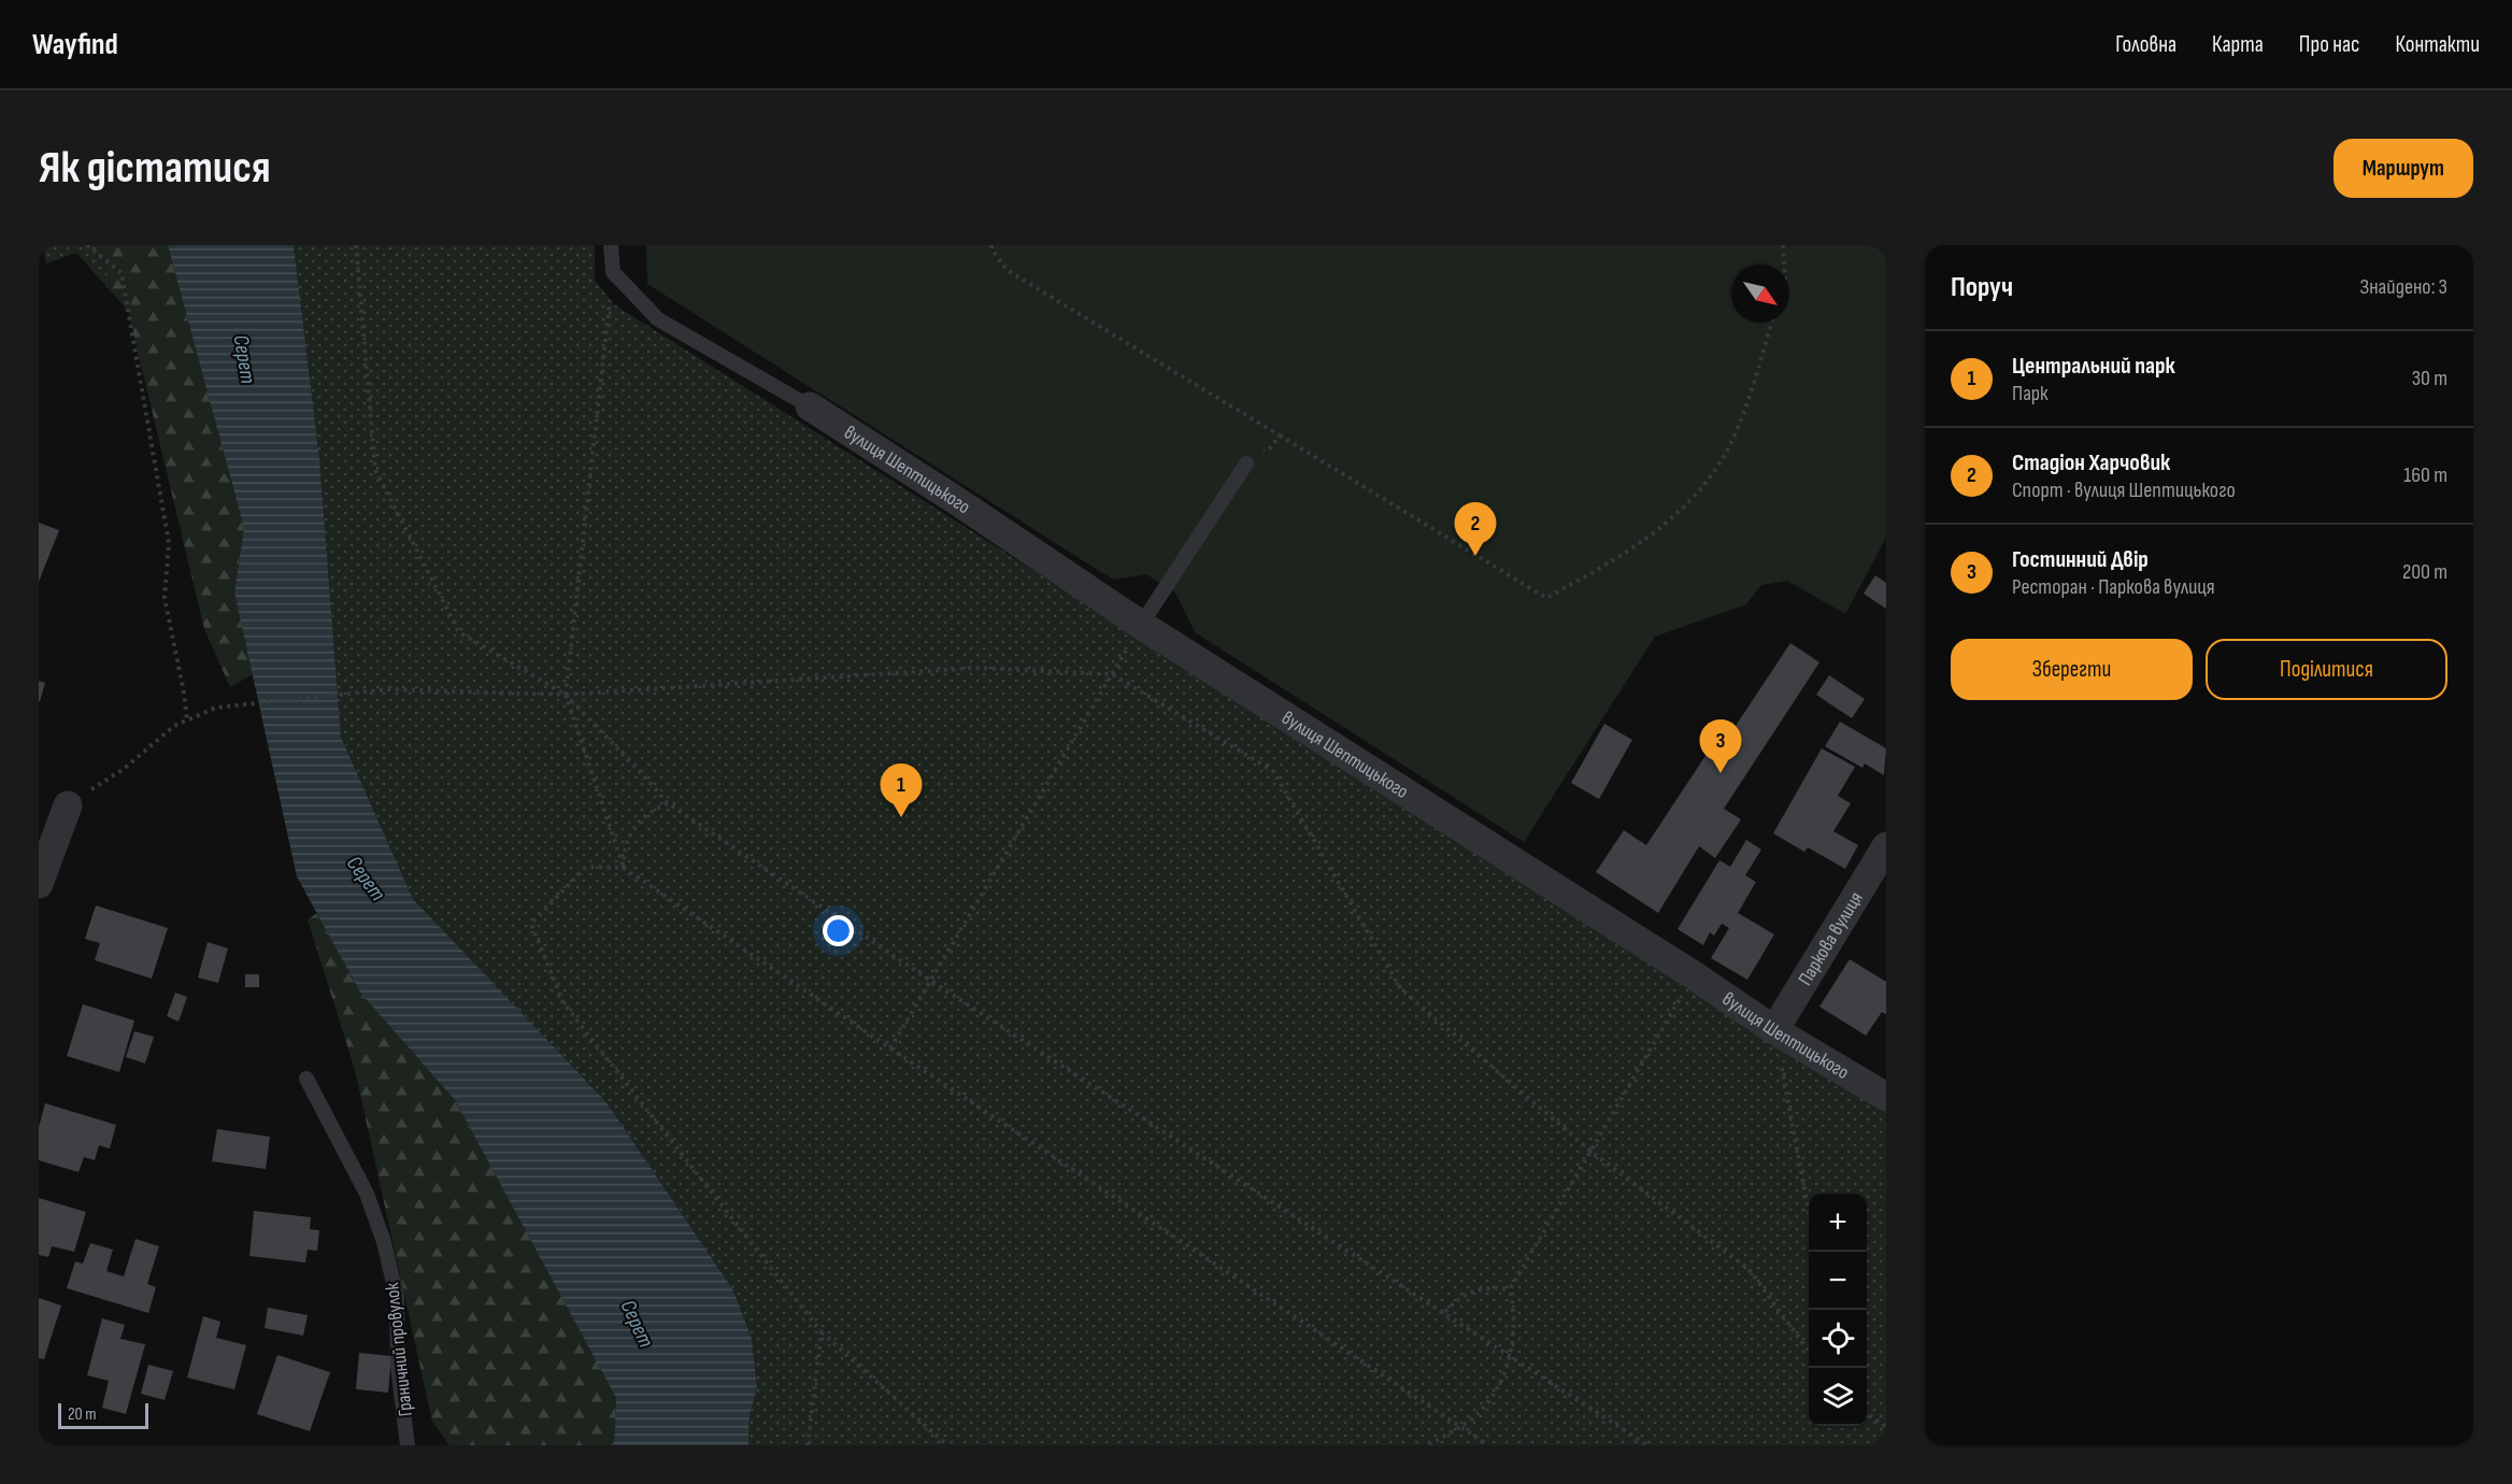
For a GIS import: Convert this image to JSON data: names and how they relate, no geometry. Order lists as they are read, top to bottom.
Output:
{
  "streets": {
    "street": ["вулиця Шептицького", "Паркова вулиця"],
    "lane": ["Граничний провулок"]
  },
  "crossings": [
    ["вулиця Шептицького", "Паркова вулиця"]
  ],
  "water": ["Серет"],
  "scale_bar": "20 m",
  "north": "bottom right",
  "page": {
    "header": "Wayfind",
    "nav": [
      "Головна",
      "Карта",
      "Про нас",
      "Контакти"
    ],
    "buttons": [
      "Маршрут",
      ["Зберегти", "Поділитися"]
    ],
    "title": "Як дістатися",
    "heading": ["Поруч", "Знайдено: 3"],
    "list": [
      {
        "mark": "1",
        "name": "Центральний парк",
        "note": "Парк",
        "value": "30 m"
      },
      {
        "mark": "2",
        "name": "Стадіон Харчовик",
        "note": "Спорт · вулиця Шептицького",
        "value": "160 m"
      },
      {
        "mark": "3",
        "name": "Гостинний Двір",
        "note": "Ресторан · Паркова вулиця",
        "value": "200 m"
      }
    ],
    "pins": ["2", "3", "1"],
    "map_buttons": ["+", "−"],
    "scale": "20 m"
  }
}
